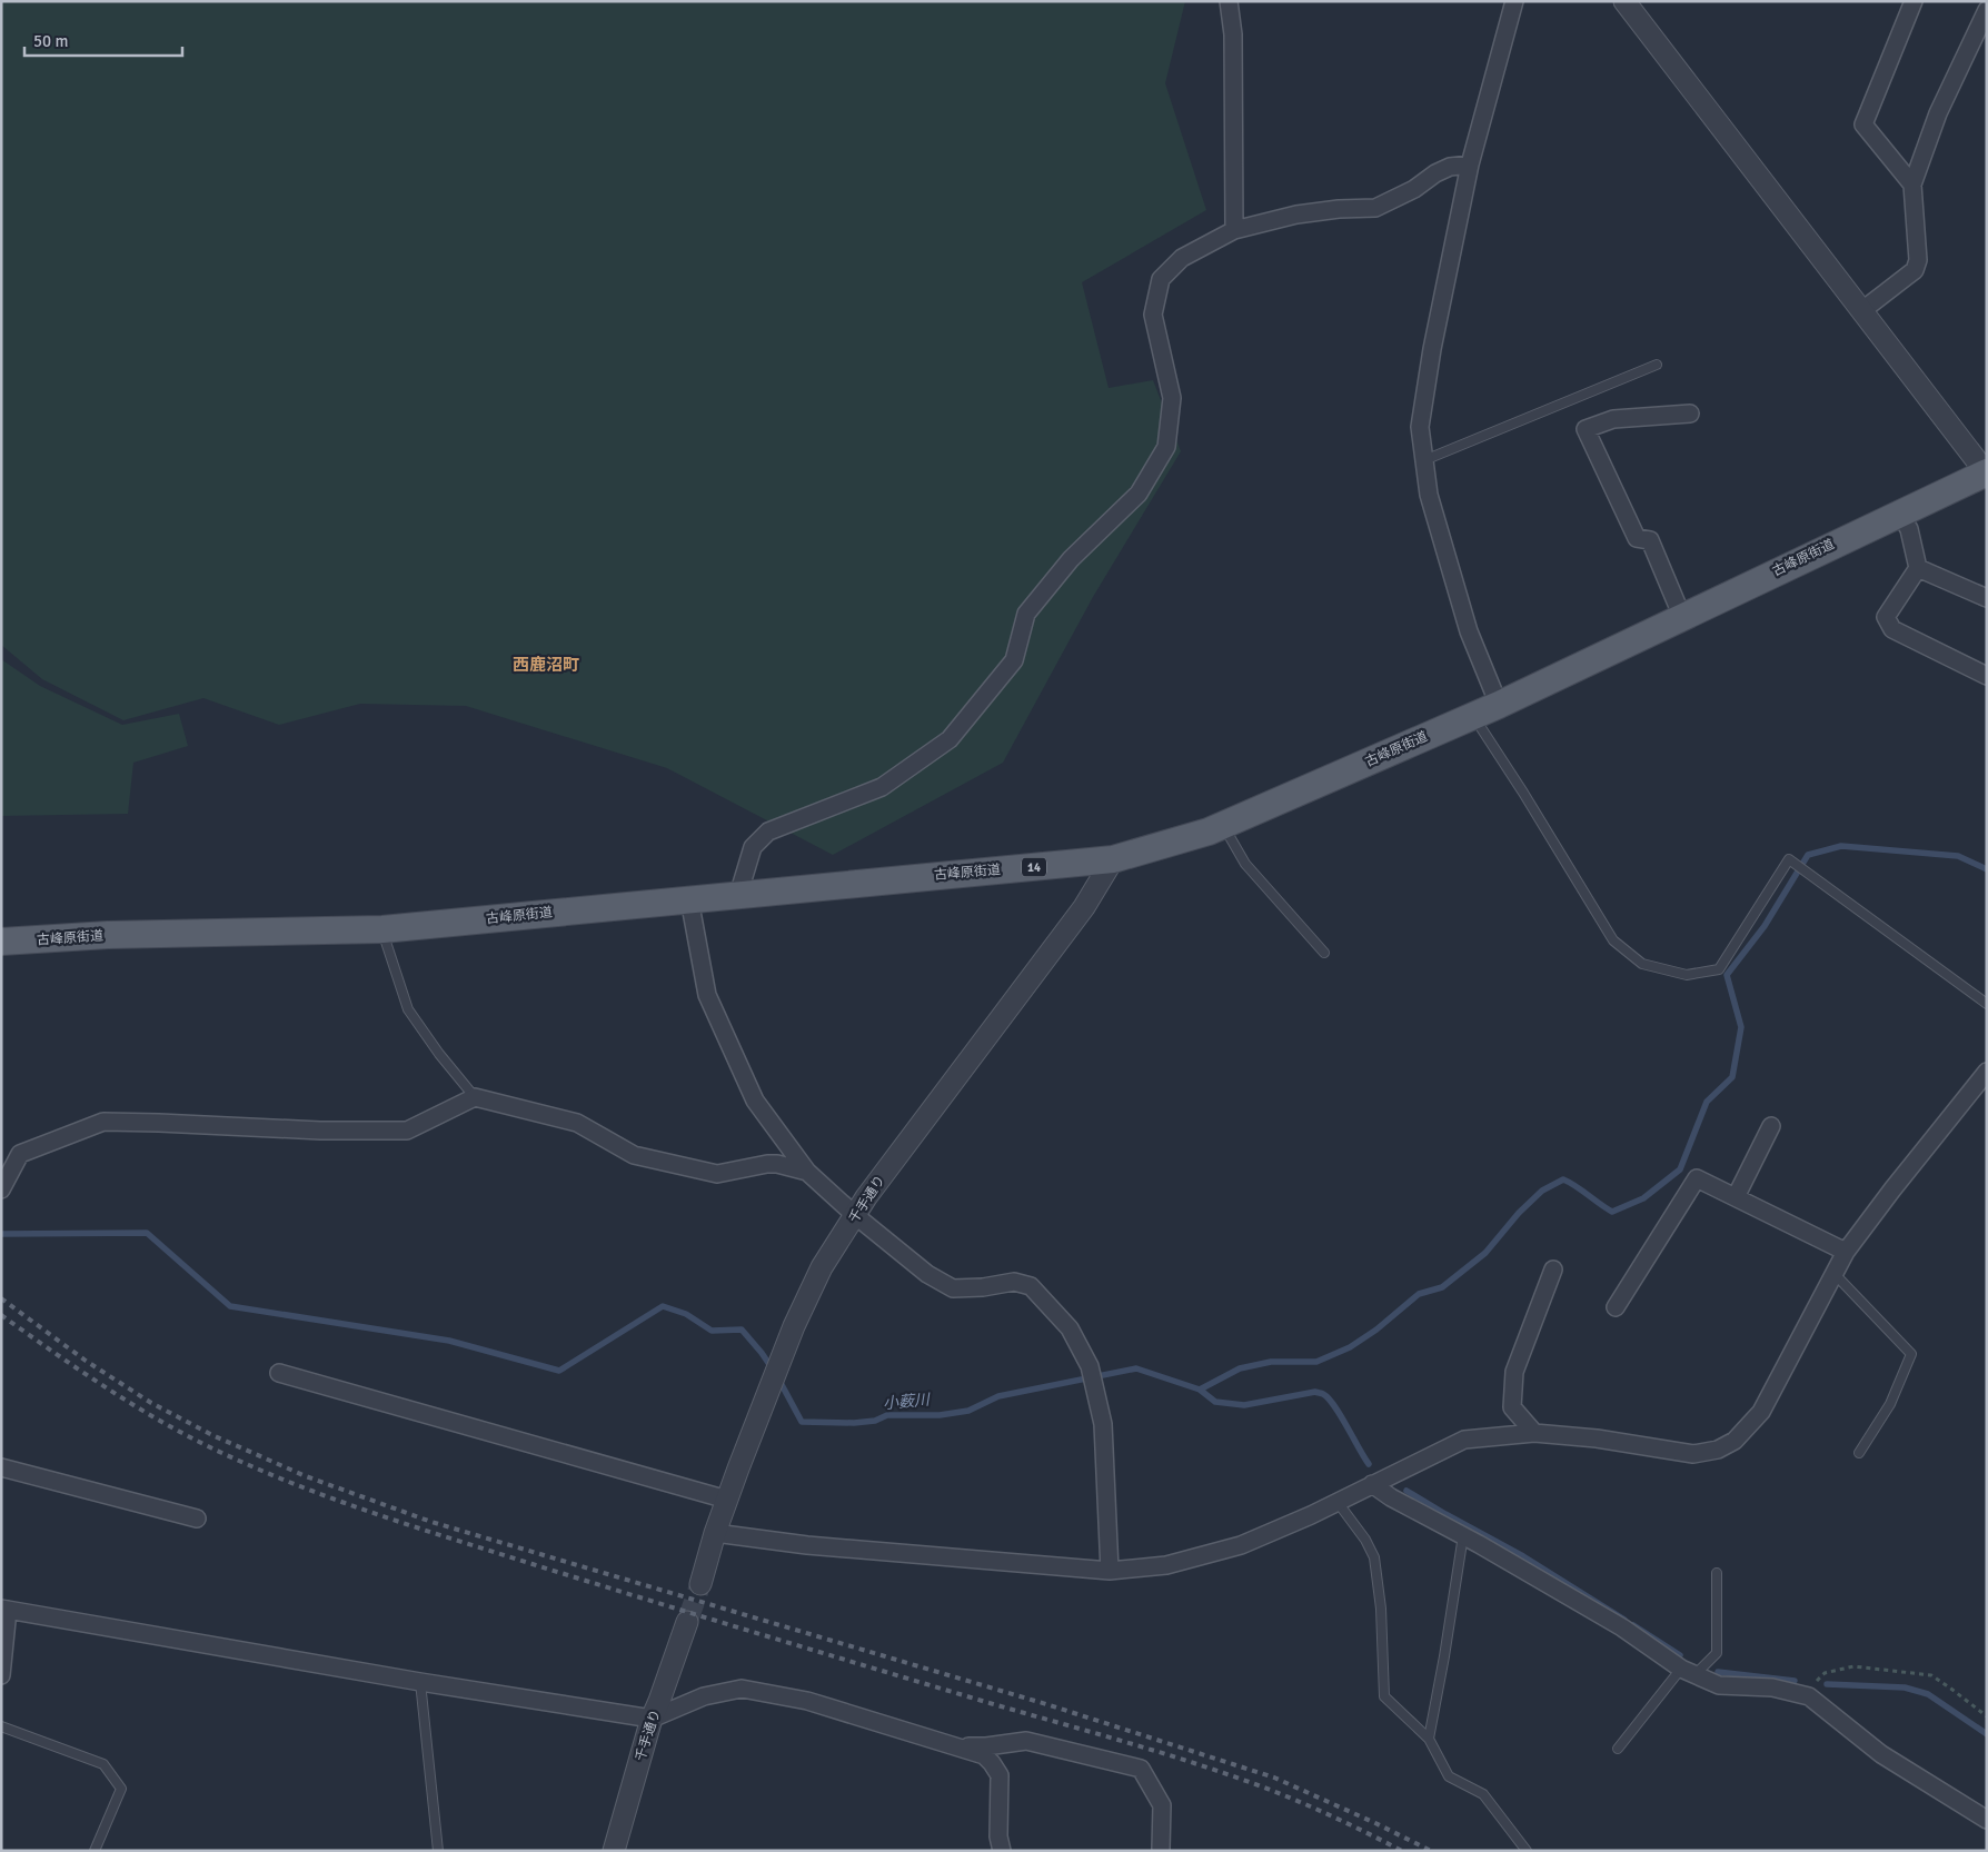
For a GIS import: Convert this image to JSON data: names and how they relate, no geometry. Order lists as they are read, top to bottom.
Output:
{
  "streets": {
    "main road": ["古峰原街道", "14"],
    "street": ["千手通り"]
  },
  "crossings": [
    ["古峰原街道", "千手通り"]
  ],
  "districts": ["西鹿沼町"],
  "water": ["小薮川"],
  "scale_bar": "50 m"
}
